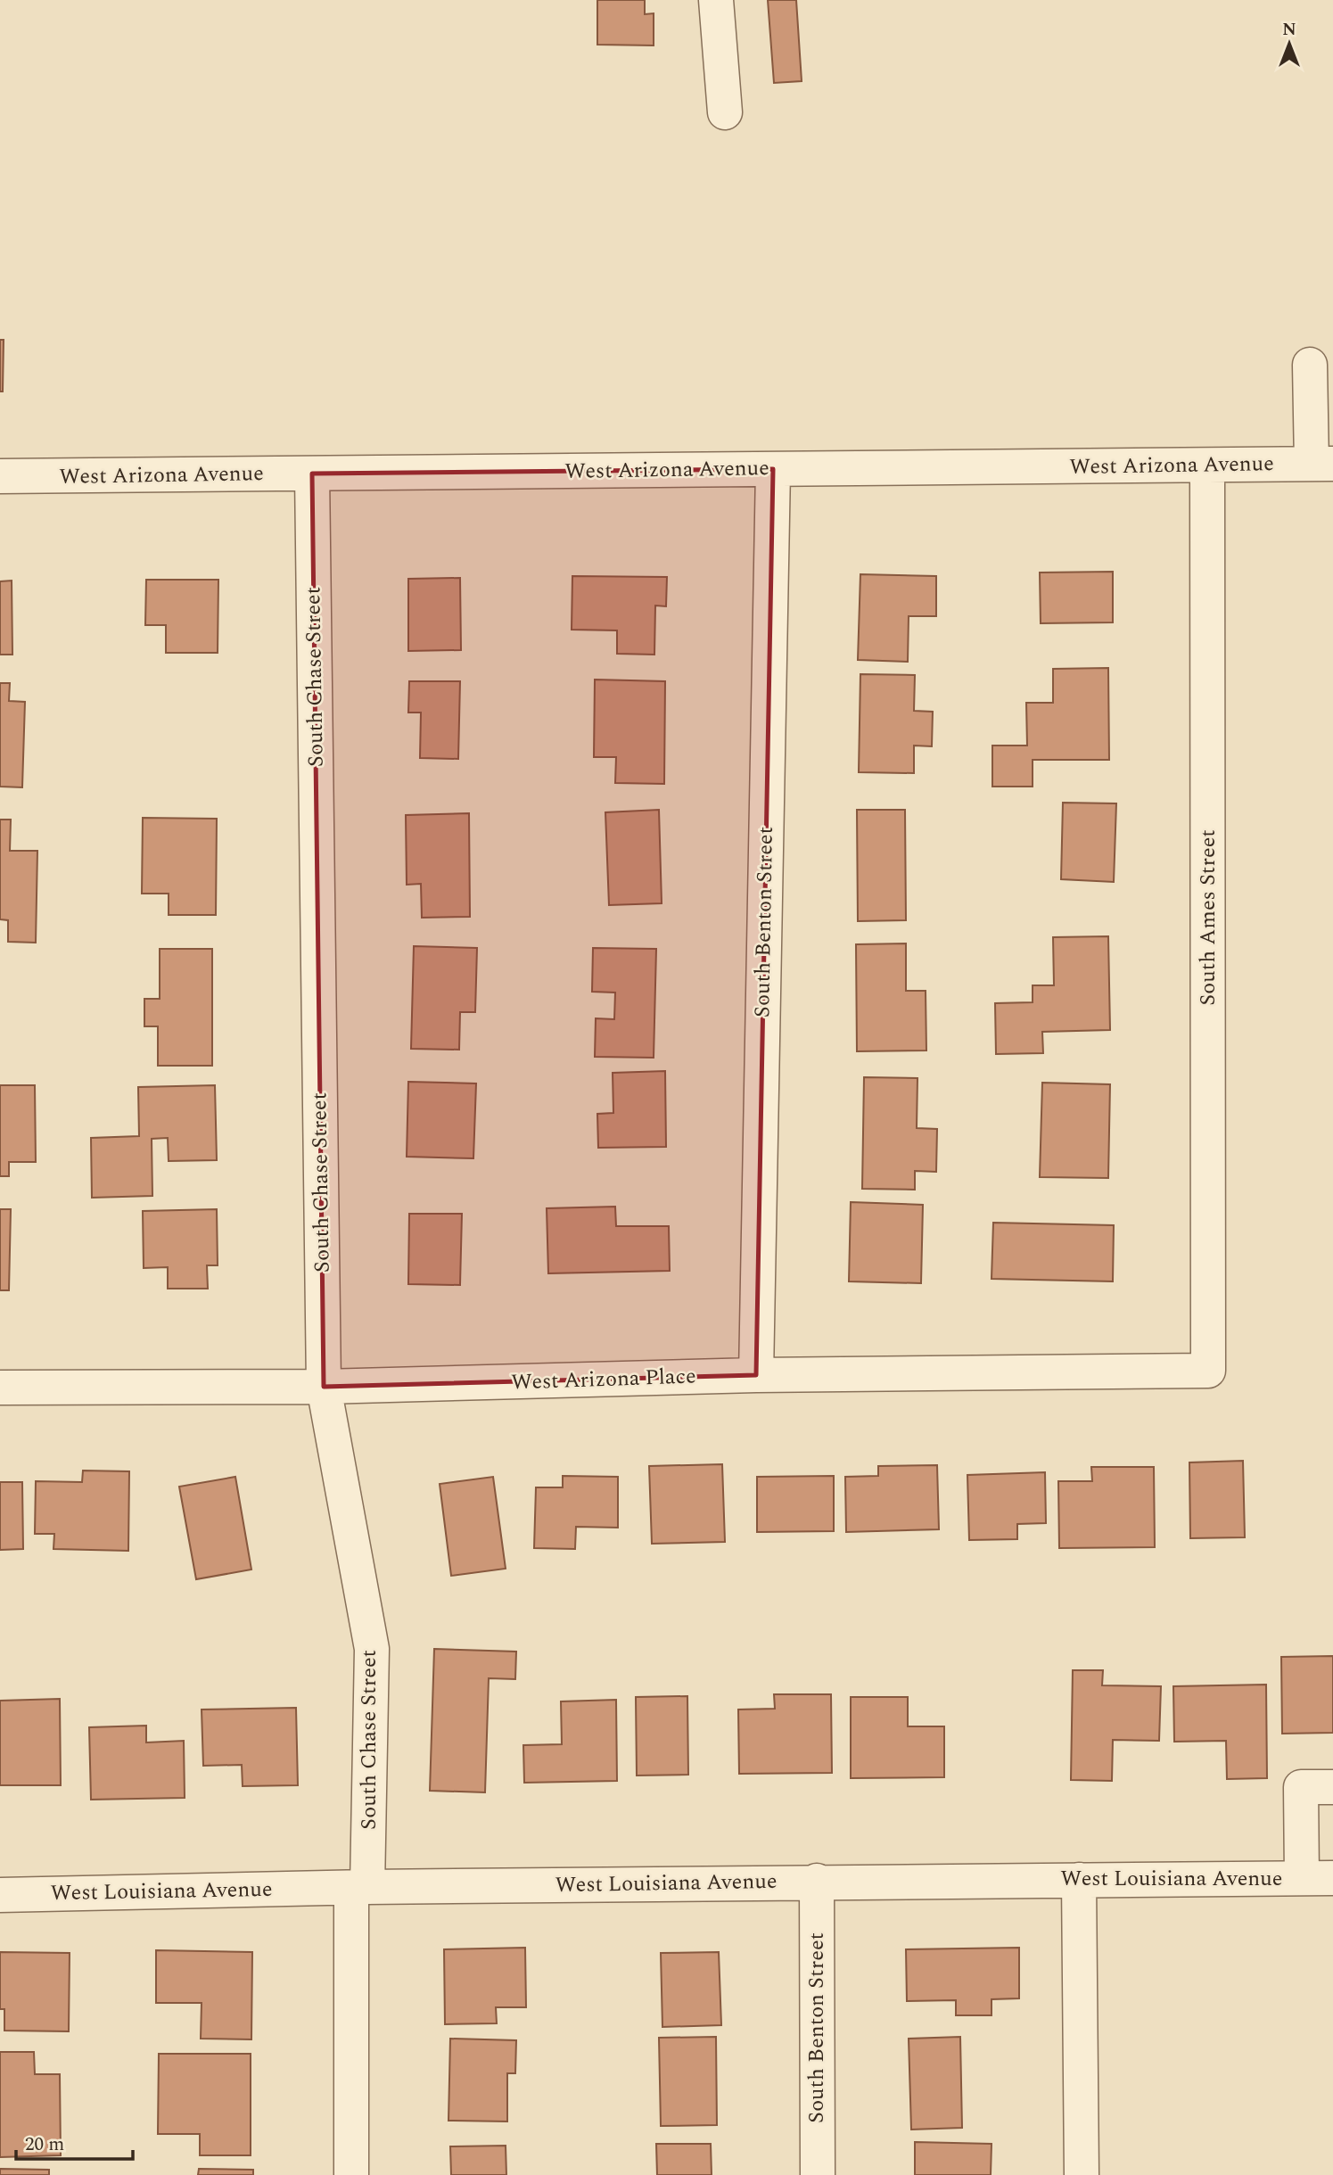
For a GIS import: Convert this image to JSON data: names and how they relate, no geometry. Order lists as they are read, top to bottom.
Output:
{
  "streets": {
    "street": [
      "West Arizona Avenue",
      "South Chase Street",
      "South Ames Street",
      "South Benton Street",
      "West Arizona Place",
      "West Louisiana Avenue"
    ]
  },
  "crossings": [
    ["West Arizona Avenue", "South Chase Street"],
    ["West Arizona Avenue", "South Ames Street"],
    ["West Arizona Avenue", "South Benton Street"],
    ["South Chase Street", "West Arizona Place"],
    ["South Chase Street", "West Louisiana Avenue"],
    ["South Ames Street", "West Arizona Place"],
    ["South Benton Street", "West Arizona Place"],
    ["South Benton Street", "West Louisiana Avenue"]
  ],
  "scale_bar": "20 m",
  "north": "top"
}
